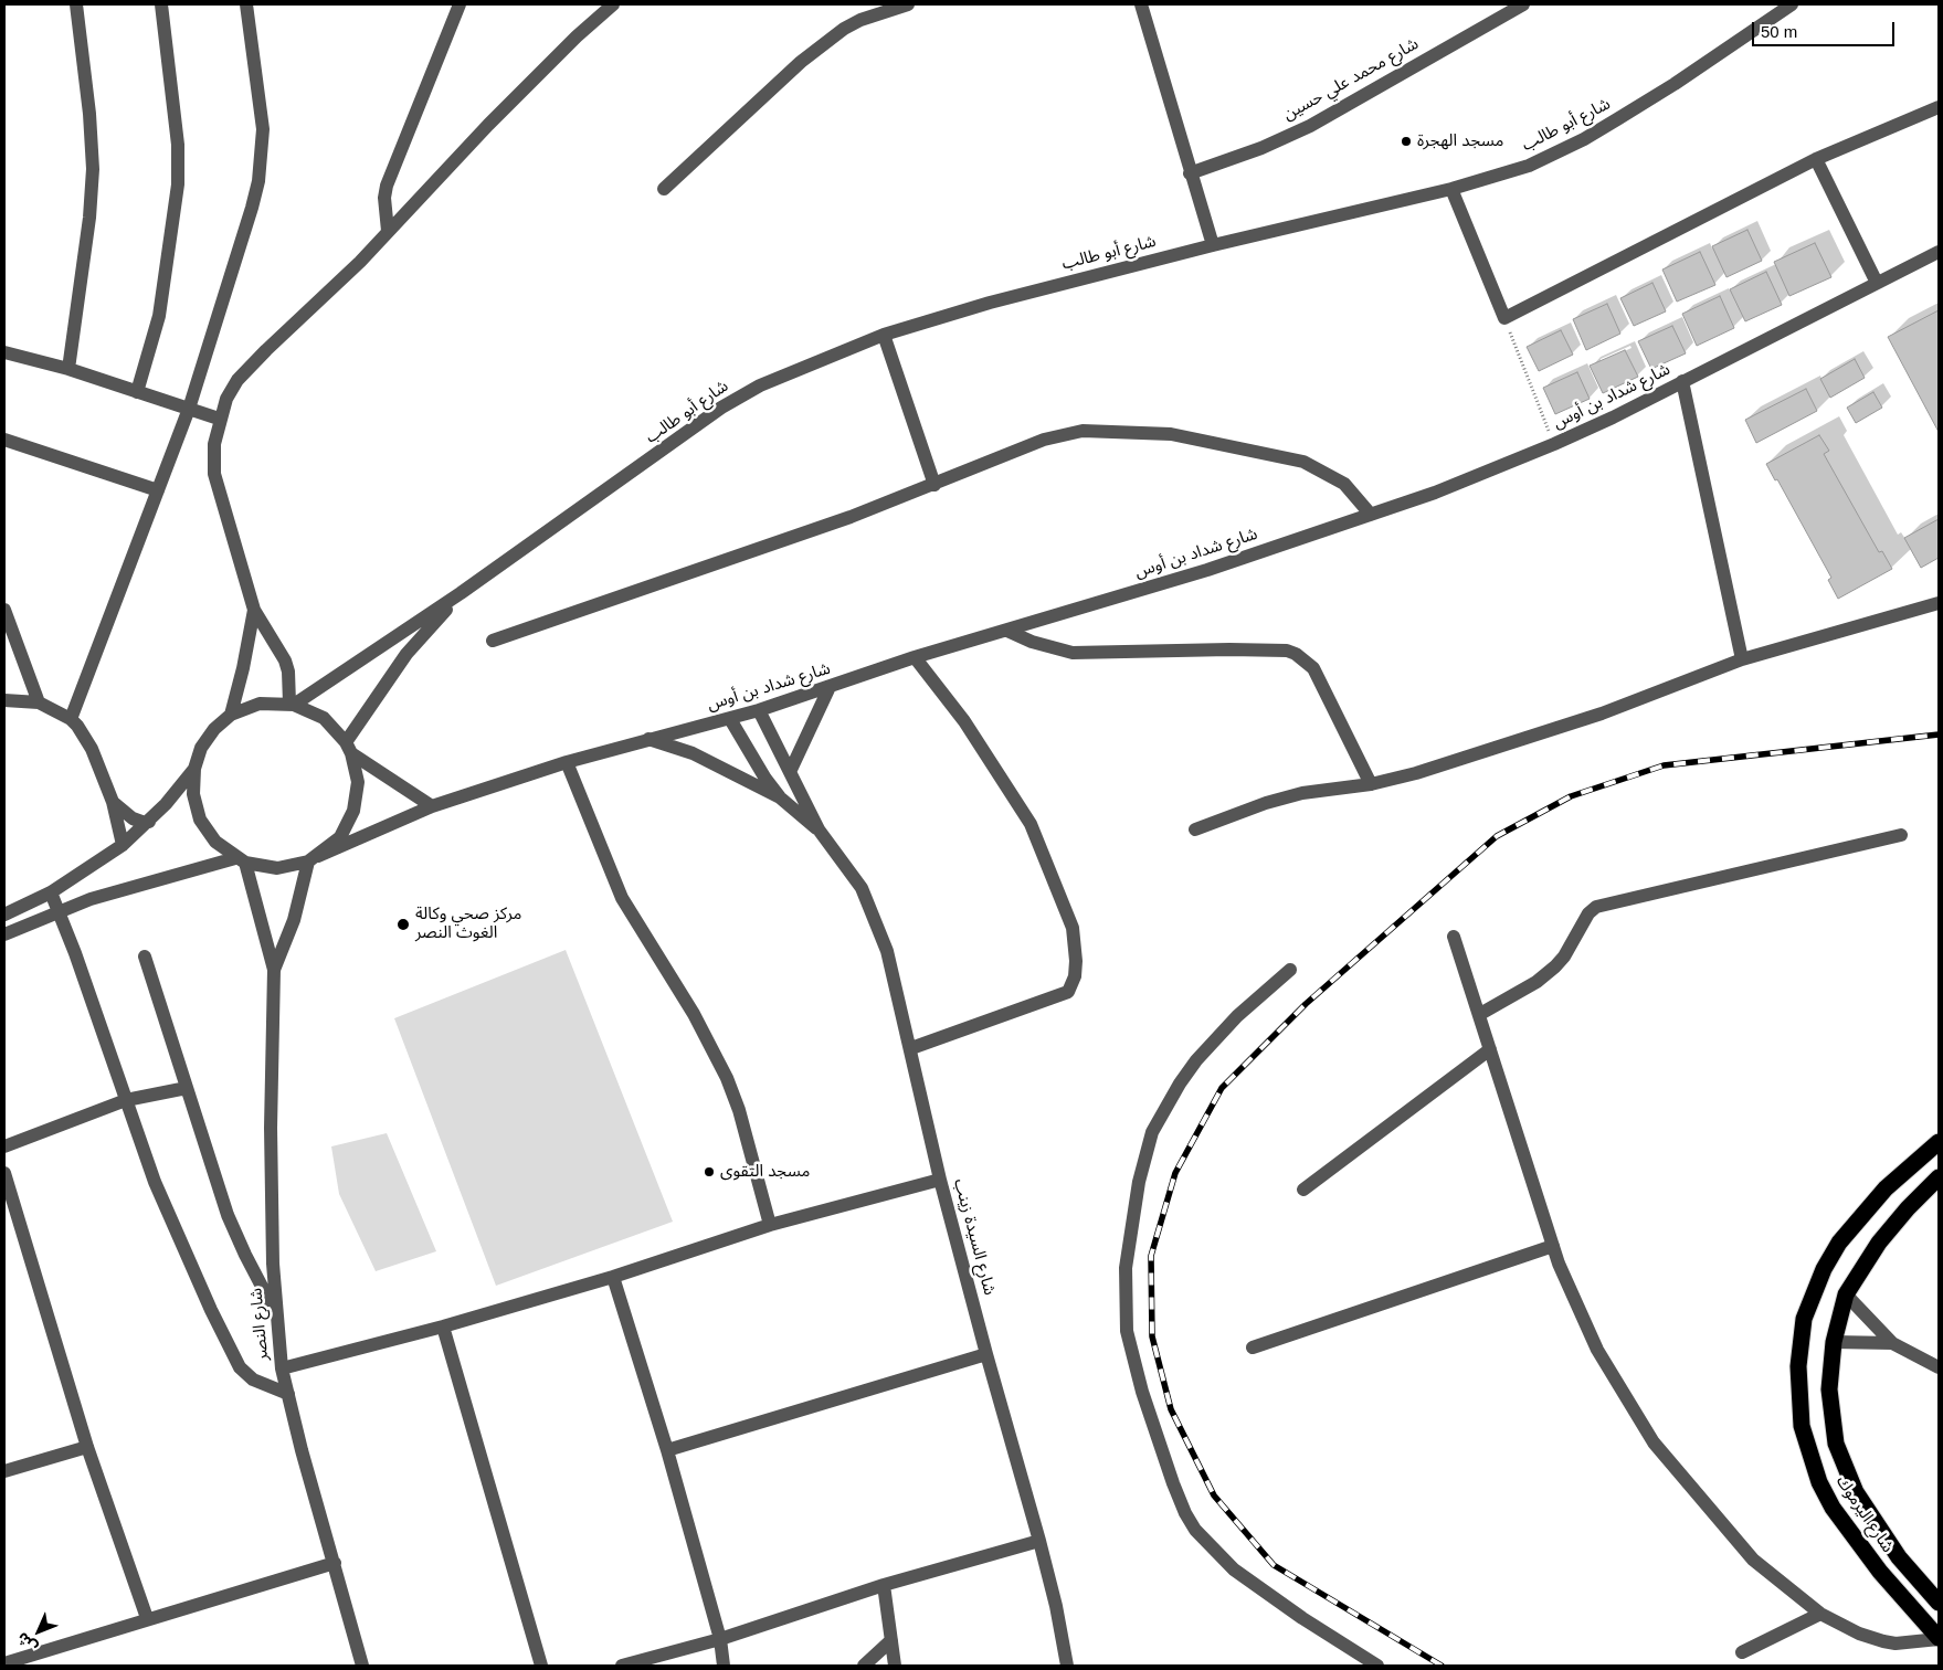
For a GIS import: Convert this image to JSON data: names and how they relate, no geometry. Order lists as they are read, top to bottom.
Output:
{
  "streets": {
    "highway": ["شارع اليرموك"],
    "street": [
      "شارع محمد علي حسين",
      "شارع أبو طالب",
      "شارع شداد بن أوس",
      "شارع السيدة زينب",
      "شارع النصر"
    ]
  },
  "crossings": [
    ["شارع أبو طالب", "شارع شداد بن أوس"],
    ["شارع أبو طالب", "شارع النصر"],
    ["شارع شداد بن أوس", "شارع السيدة زينب"],
    ["شارع شداد بن أوس", "شارع النصر"]
  ],
  "places": ["مسجد الهجرة", "مركز صحي وكالة الغوث النصر", "مسجد التقوى"],
  "scale_bar": "50 m",
  "north": "bottom left"
}
